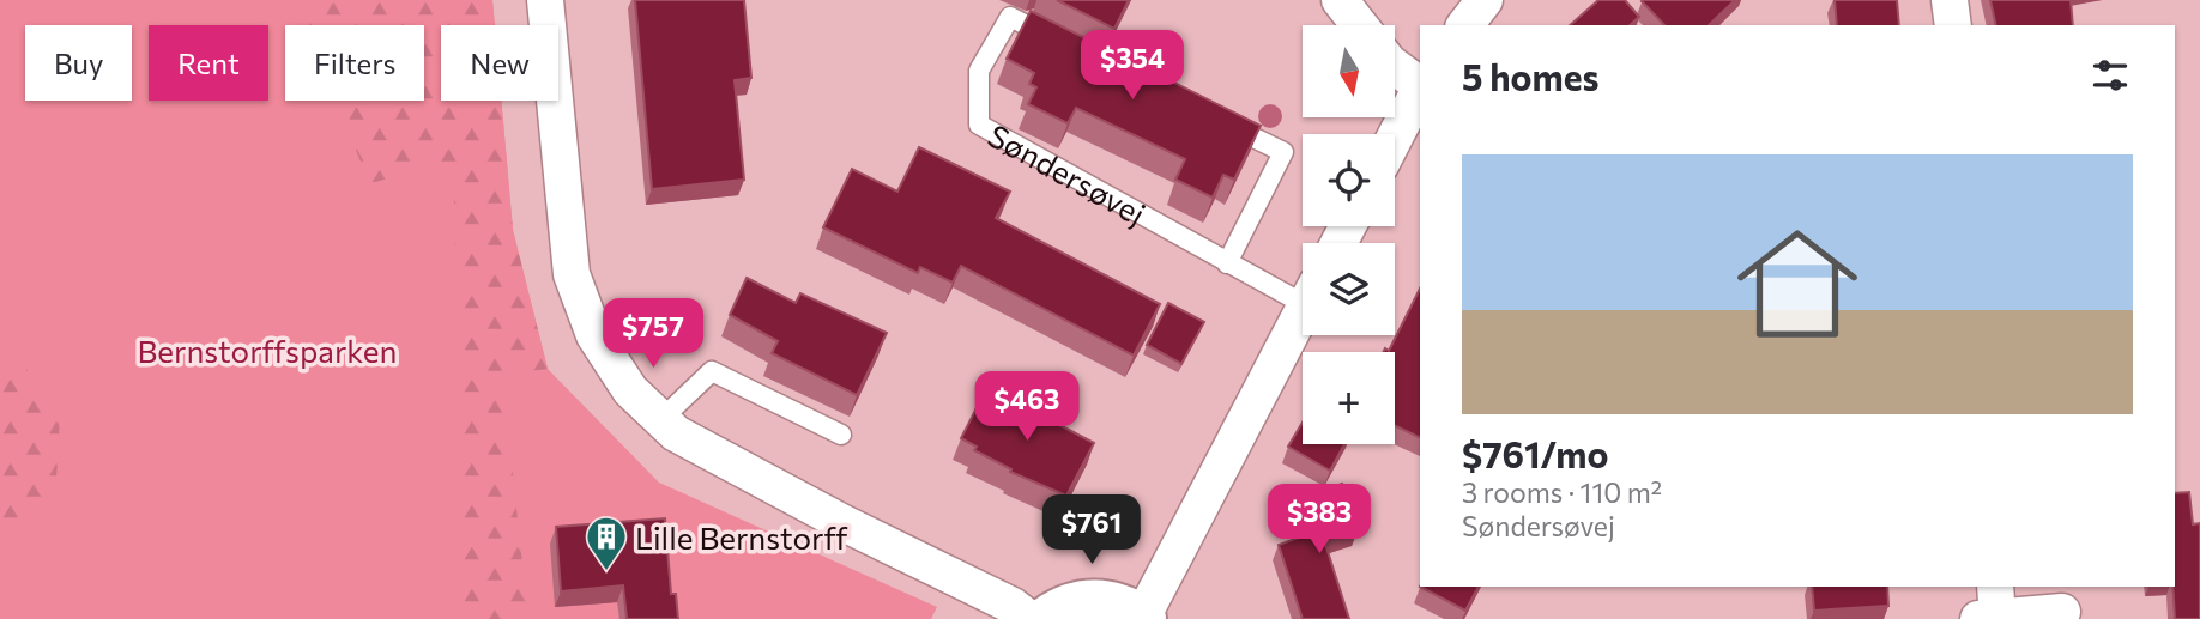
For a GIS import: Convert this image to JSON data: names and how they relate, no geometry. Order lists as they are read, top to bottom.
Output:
{
  "streets": {
    "street": ["Søndersøvej"]
  },
  "parks": ["Bernstorffsparken"],
  "places": {
    "building": ["Lille Bernstorff"]
  },
  "north": "bottom",
  "page": {
    "map_buttons": "+",
    "chip": [
      "Buy",
      "Rent",
      "Filters",
      "New"
    ],
    "heading": "5 homes",
    "price": [
      "$354",
      "$757",
      "$463",
      "$383",
      "$761"
    ],
    "list": [
      {
        "name": "$761/mo",
        "note": "3 rooms · 110 m² · Søndersøvej"
      }
    ]
  }
}
